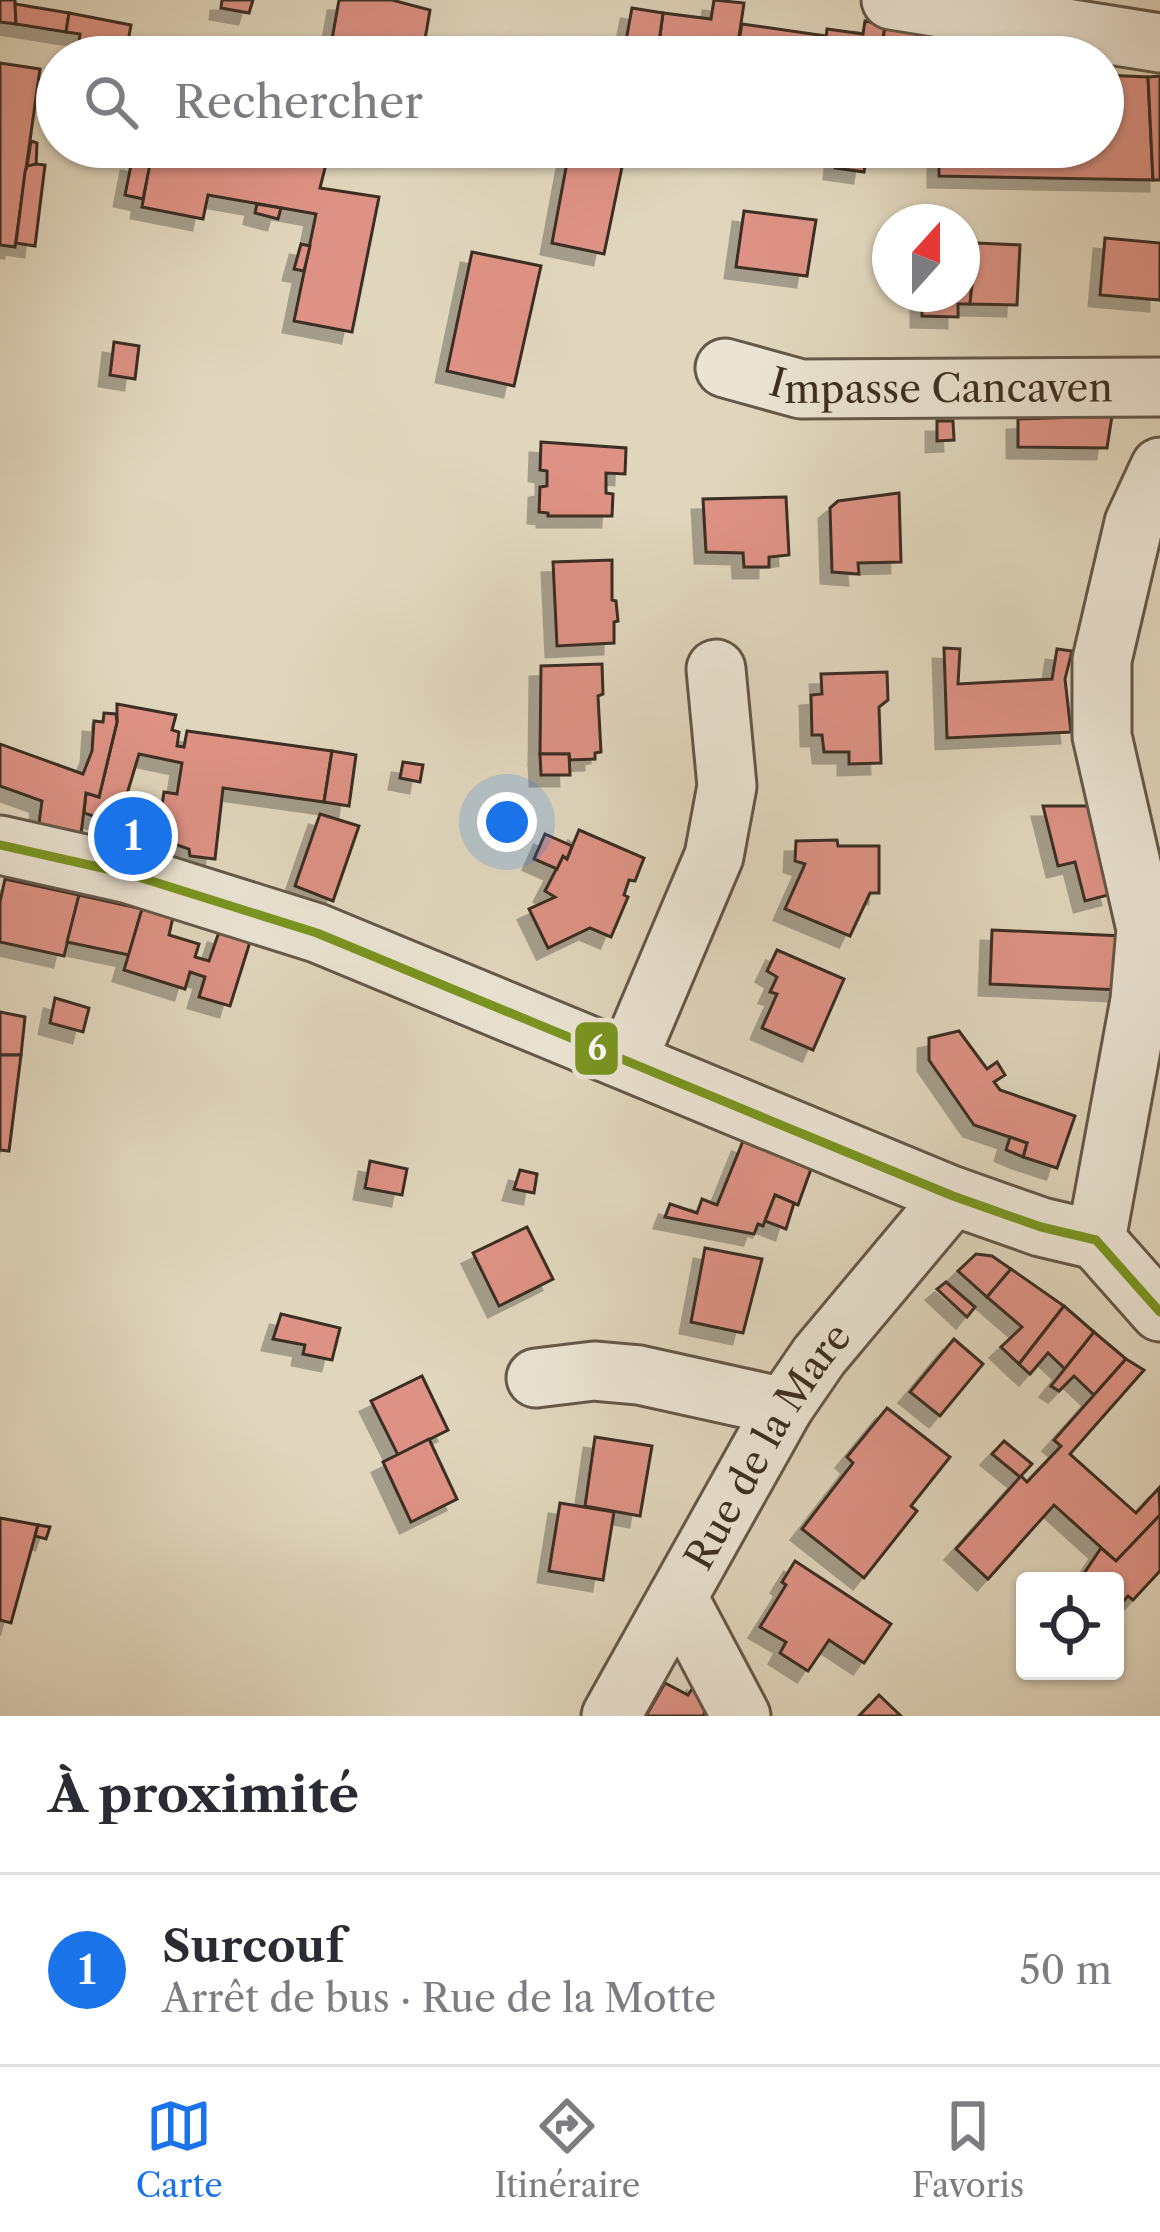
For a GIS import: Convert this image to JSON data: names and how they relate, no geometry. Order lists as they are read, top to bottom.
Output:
{
  "streets": {
    "street": ["Impasse Cancaven", "Rue de la Mare"]
  },
  "lines": ["transit line 6"],
  "north": "top",
  "page": {
    "search": "Rechercher",
    "pins": "1",
    "heading": "À proximité",
    "list": [
      {
        "mark": "1",
        "name": "Surcouf",
        "note": "Arrêt de bus · Rue de la Motte",
        "value": "50 m"
      }
    ],
    "nav": ["Carte", "Itinéraire", "Favoris"]
  }
}
